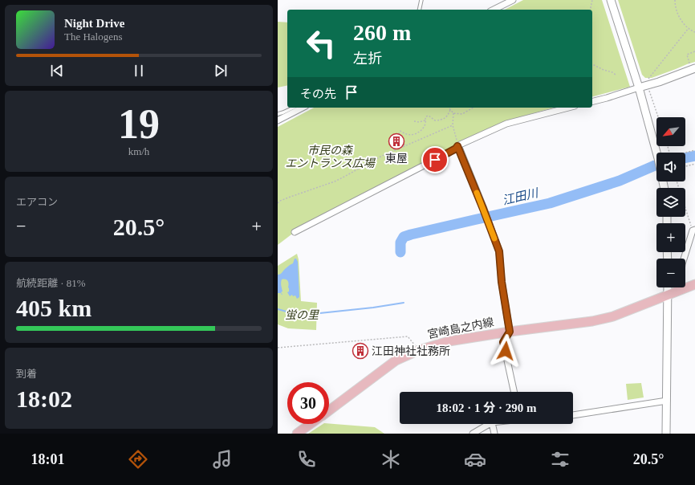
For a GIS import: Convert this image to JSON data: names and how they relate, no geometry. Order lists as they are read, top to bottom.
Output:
{
  "streets": {
    "main road": ["宮崎島之内線"]
  },
  "water": ["江田川"],
  "parks": ["市民の森 エントランス広場", "蛍の里"],
  "places": {
    "building": ["東屋", "江田神社社務所"]
  },
  "north": "bottom left",
  "page": {
    "turn": ["260 m", "左折"],
    "song": ["Night Drive", "The Halogens"],
    "then": "その先",
    "tile": [
      ["19", "km/h"],
      "エアコン",
      ["航続距離 · 81%", "405 km"],
      ["到着", "18:02"]
    ],
    "map_buttons": ["+", "−"],
    "heat": ["−", "20.5°", "+"],
    "limit": "30",
    "trip": "18:02 · 1 分 · 290 m",
    "tabs": ["18:01", "20.5°"]
  }
}
